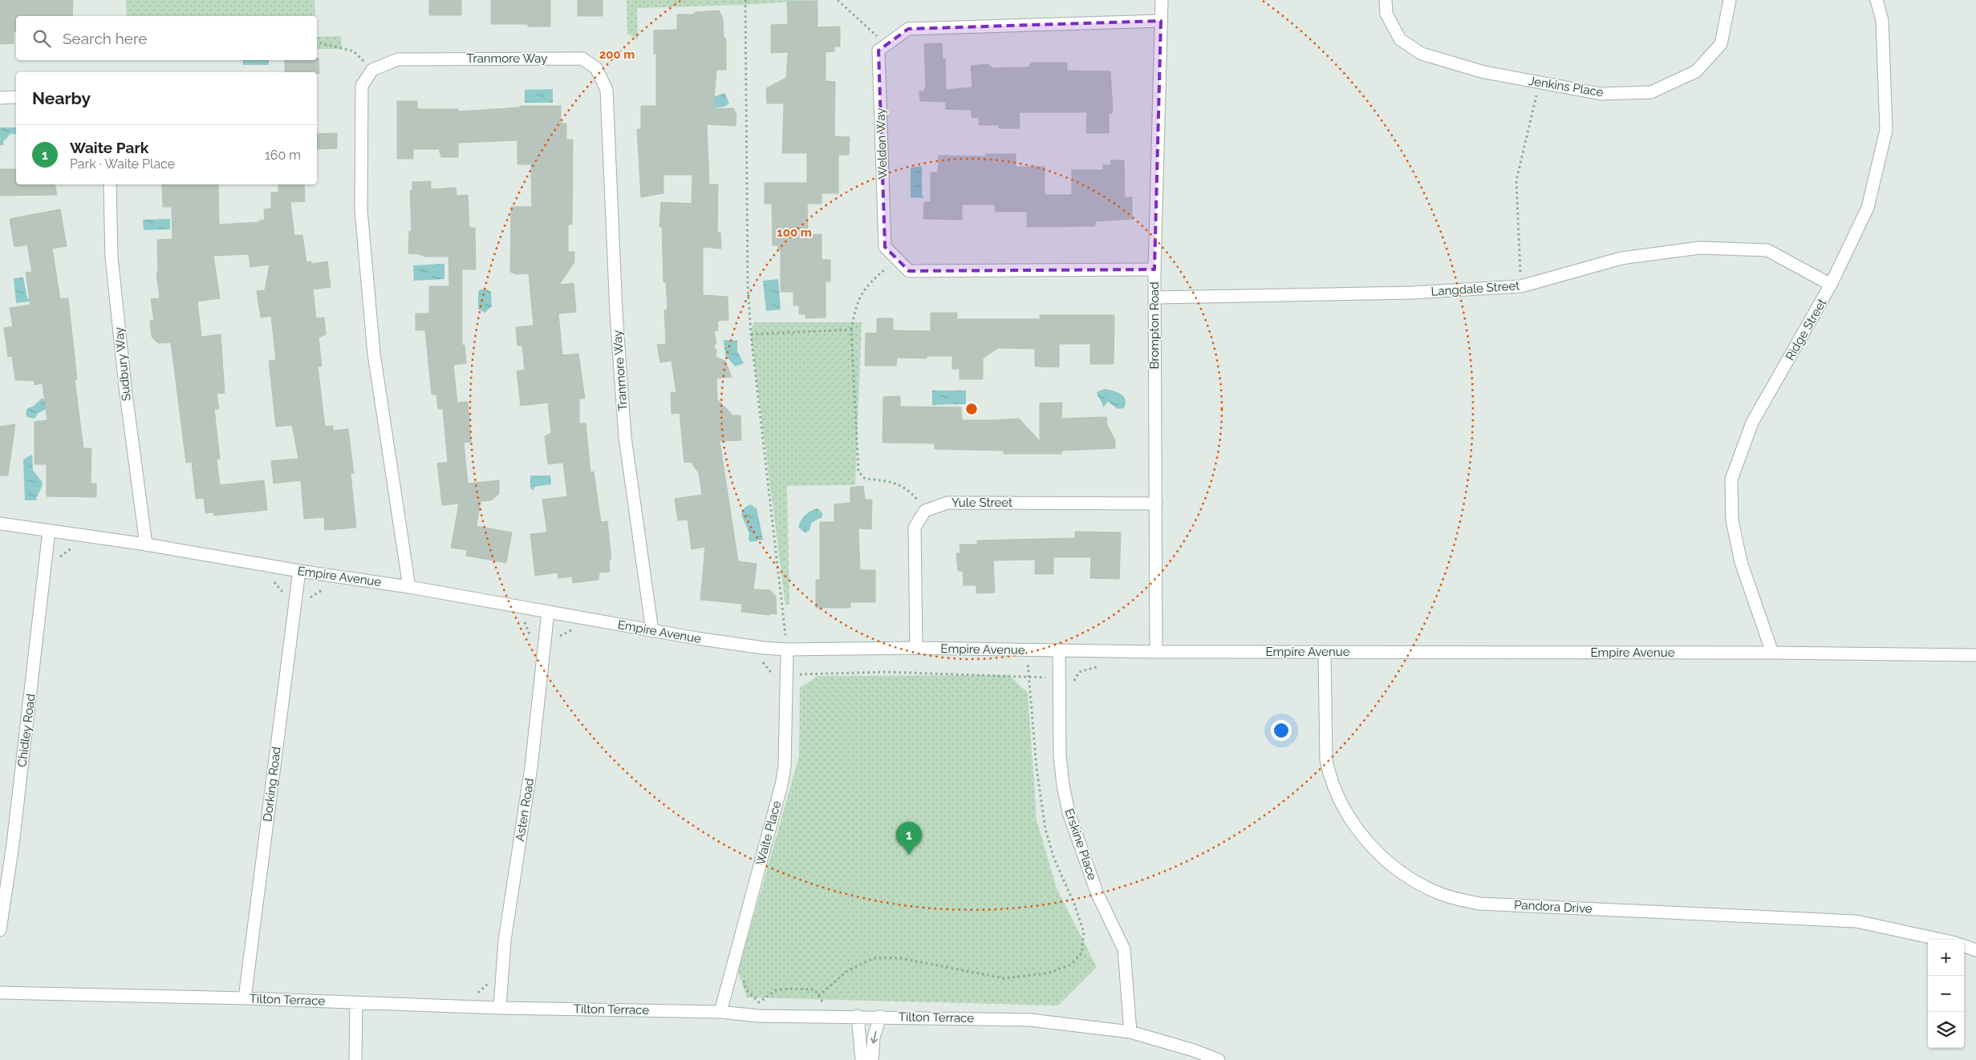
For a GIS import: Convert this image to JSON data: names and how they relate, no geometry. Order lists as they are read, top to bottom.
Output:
{
  "streets": {
    "street": [
      "Tranmore Way",
      "Jenkins Place",
      "Weldon Way",
      "Langdale Street",
      "Brompton Road",
      "Ridge Street",
      "Sudbury Way",
      "Yule Street",
      "Empire Avenue",
      "Chidley Road",
      "Dorking Road",
      "Asten Road",
      "Waite Place",
      "Erskine Place",
      "Pandora Drive",
      "Tilton Terrace"
    ]
  },
  "crossings": [
    ["Tranmore Way", "Empire Avenue"],
    ["Weldon Way", "Brompton Road"],
    ["Langdale Street", "Brompton Road"],
    ["Langdale Street", "Ridge Street"],
    ["Brompton Road", "Yule Street"],
    ["Brompton Road", "Empire Avenue"],
    ["Ridge Street", "Empire Avenue"],
    ["Sudbury Way", "Empire Avenue"],
    ["Empire Avenue", "Chidley Road"],
    ["Empire Avenue", "Dorking Road"],
    ["Empire Avenue", "Asten Road"],
    ["Empire Avenue", "Waite Place"],
    ["Empire Avenue", "Erskine Place"],
    ["Empire Avenue", "Pandora Drive"],
    ["Dorking Road", "Tilton Terrace"],
    ["Asten Road", "Tilton Terrace"],
    ["Waite Place", "Tilton Terrace"],
    ["Erskine Place", "Tilton Terrace"]
  ],
  "page": {
    "search": "Search here",
    "heading": "Nearby",
    "list": [
      {
        "mark": "1",
        "name": "Waite Park",
        "note": "Park · Waite Place",
        "value": "160 m"
      }
    ],
    "pins": "1",
    "map_buttons": ["+", "−"]
  },
  "rings": ["200 m", "100 m"]
}
